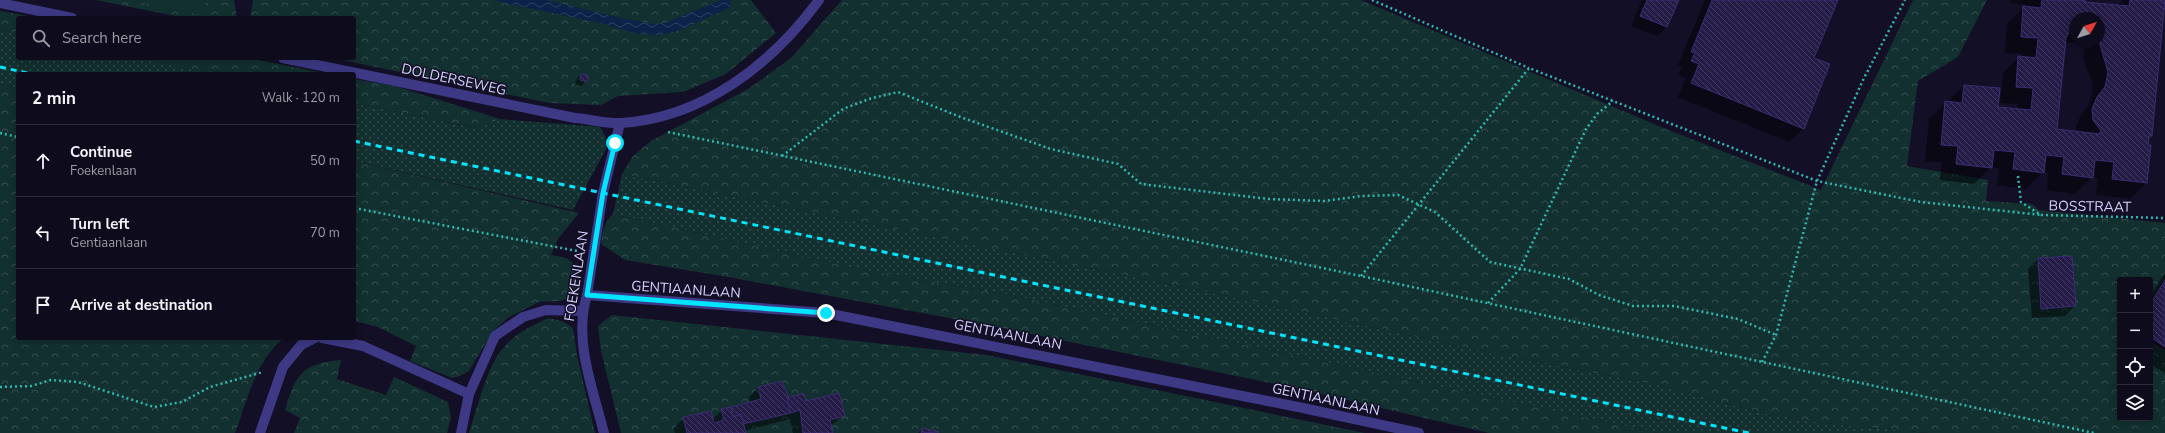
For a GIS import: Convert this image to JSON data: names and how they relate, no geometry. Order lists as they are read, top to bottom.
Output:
{
  "streets": {
    "street": ["DOLDERSEWEG", "FOEKENLAAN", "GENTIAANLAAN"],
    "path": ["BOSSTRAAT"]
  },
  "crossings": [
    ["DOLDERSEWEG", "FOEKENLAAN"],
    ["FOEKENLAAN", "GENTIAANLAAN"]
  ],
  "north": "top right",
  "page": {
    "search": "Search here",
    "heading": ["2 min", "Walk · 120 m"],
    "list": [
      ["Continue", "Foekenlaan", "50 m"],
      ["Turn left", "Gentiaanlaan", "70 m"],
      "Arrive at destination"
    ],
    "map_buttons": ["+", "−"]
  }
}
